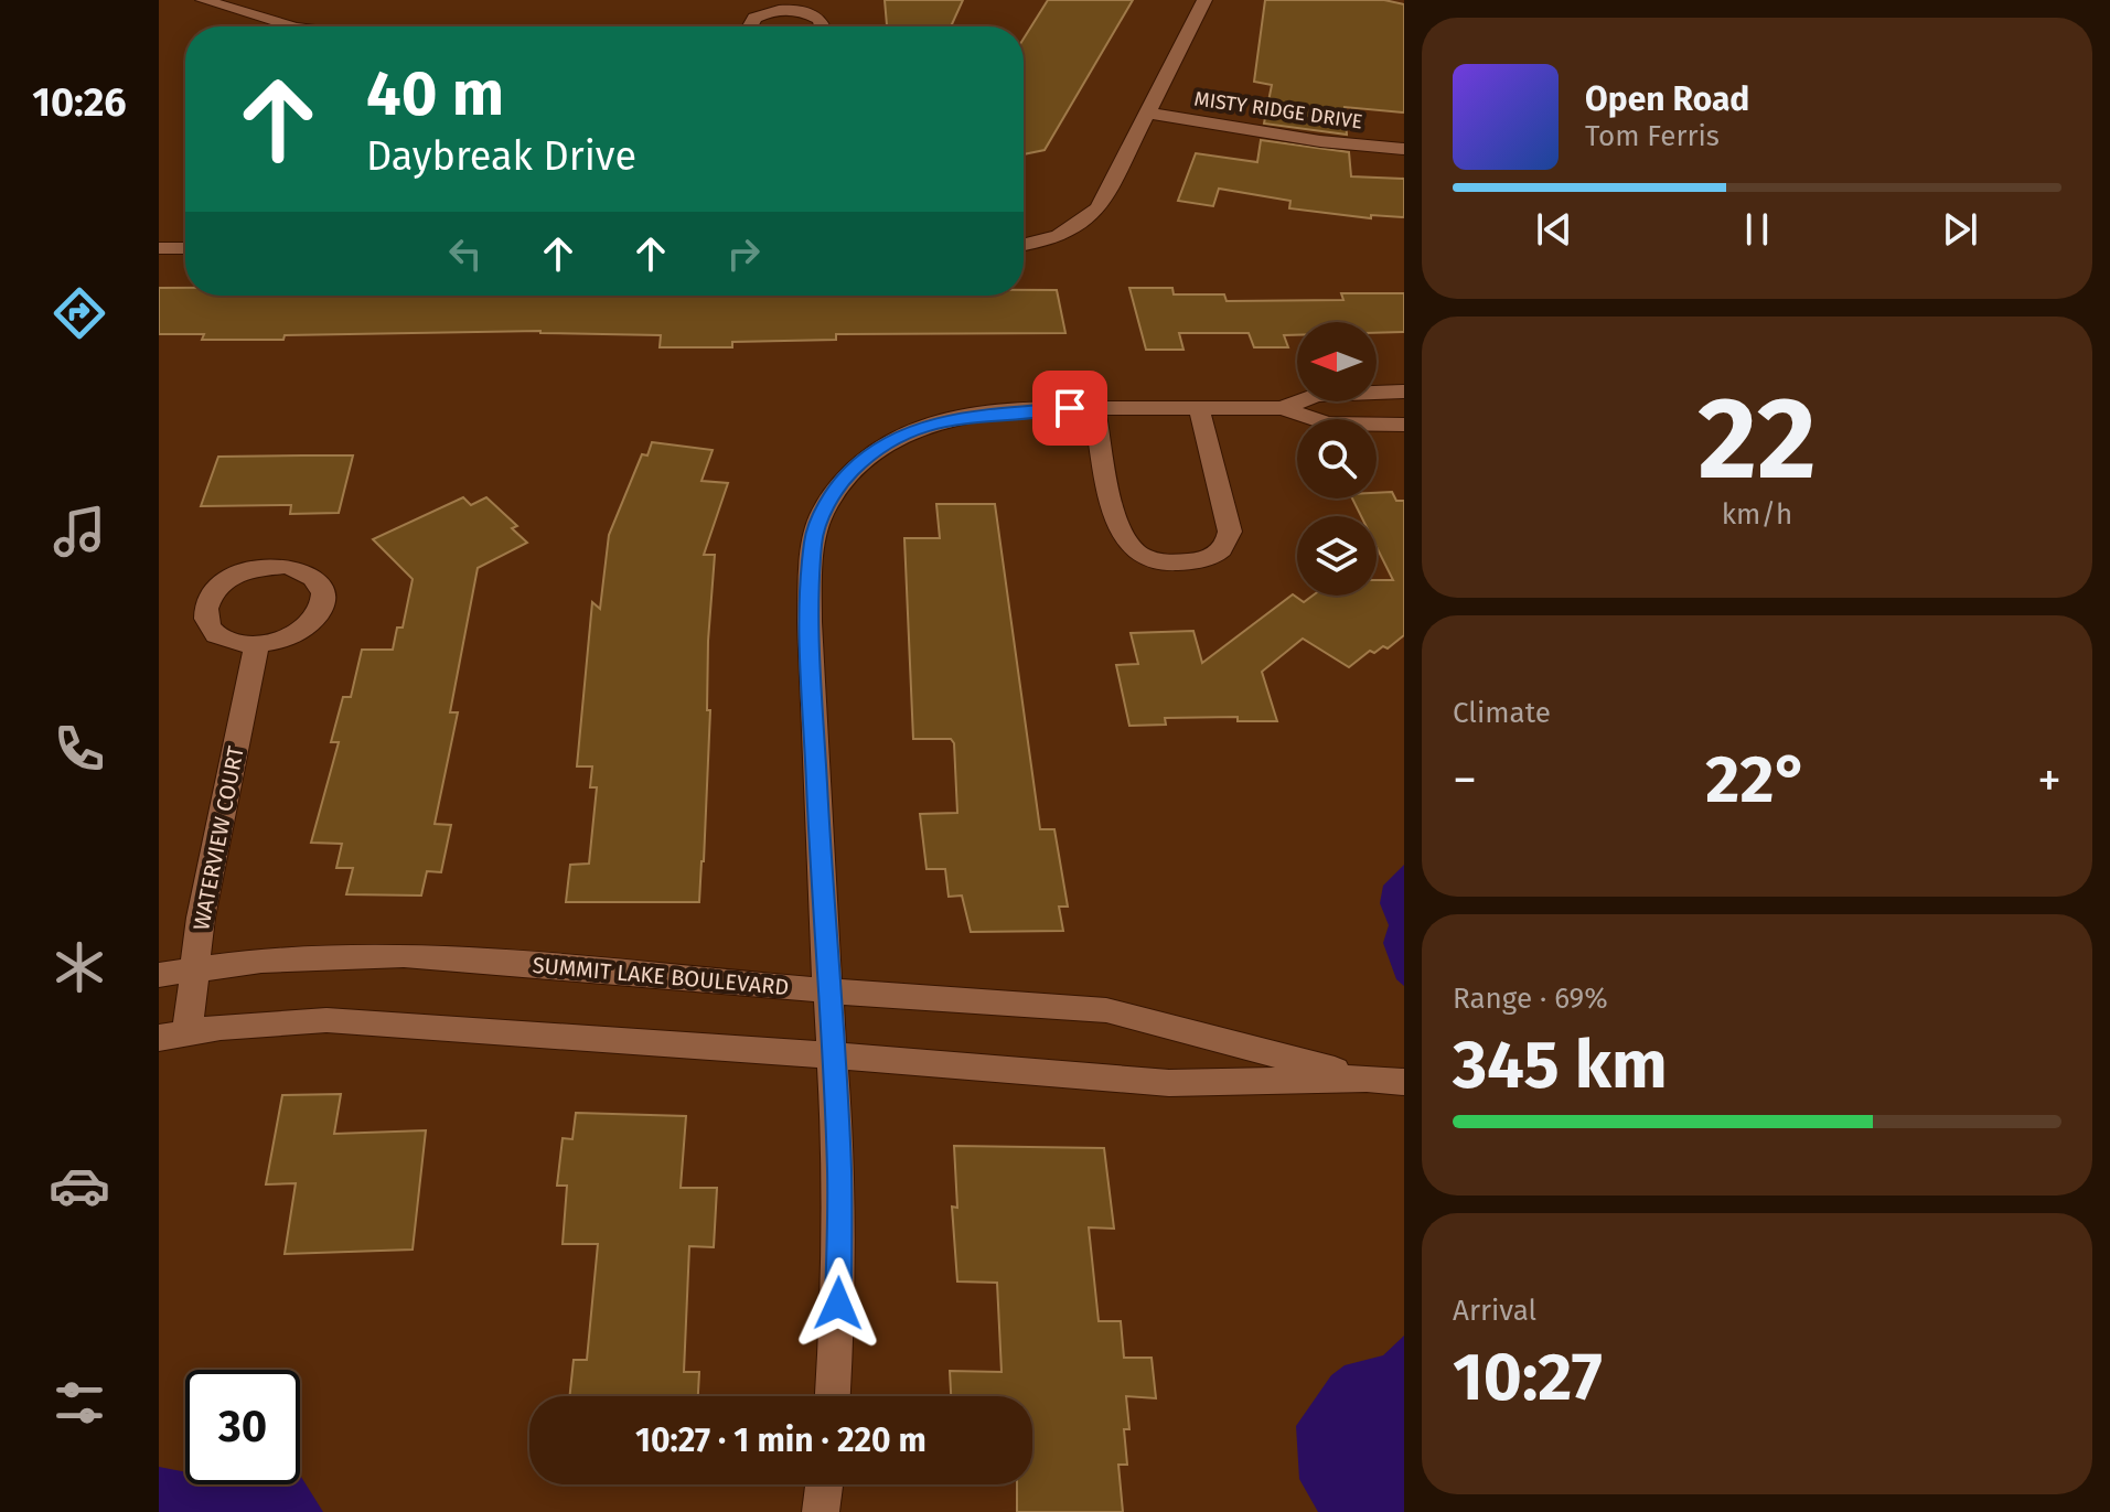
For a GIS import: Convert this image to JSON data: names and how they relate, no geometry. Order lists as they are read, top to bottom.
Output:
{
  "streets": {
    "street": ["MISTY RIDGE DRIVE", "WATERVIEW COURT", "SUMMIT LAKE BOULEVARD"]
  },
  "crossings": [
    ["WATERVIEW COURT", "SUMMIT LAKE BOULEVARD"]
  ],
  "north": "left",
  "page": {
    "tabs": "10:26",
    "turn": ["40 m", "Daybreak Drive"],
    "song": ["Open Road", "Tom Ferris"],
    "tile": [
      ["22", "km/h"],
      "Climate",
      ["Range · 69%", "345 km"],
      ["Arrival", "10:27"]
    ],
    "heat": ["−", "22°", "+"],
    "limit": "30",
    "trip": "10:27 · 1 min · 220 m"
  }
}
